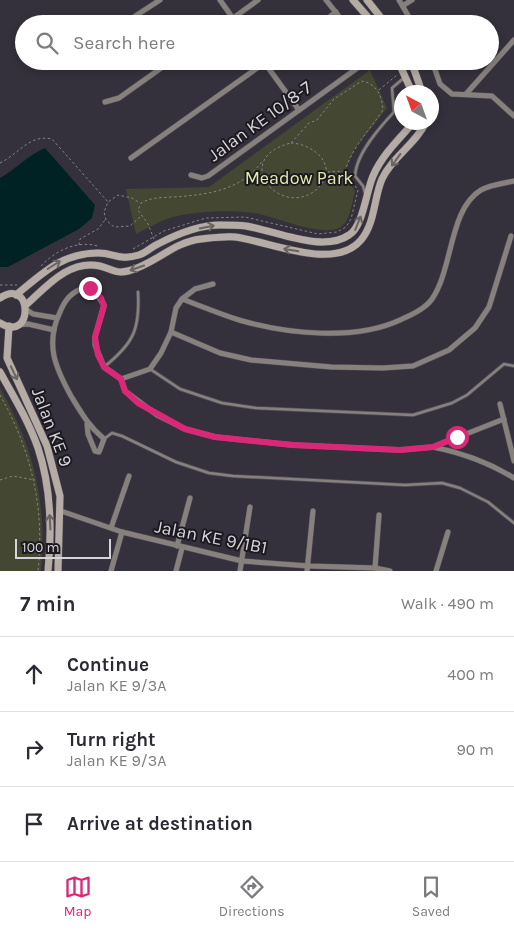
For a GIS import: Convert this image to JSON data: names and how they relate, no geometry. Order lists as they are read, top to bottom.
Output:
{
  "streets": {
    "street": ["Jalan KE 10/8-7", "Jalan KE 9", "Jalan KE 9/1B1"]
  },
  "crossings": [
    ["Jalan KE 9", "Jalan KE 9/1B1"]
  ],
  "parks": ["Meadow Park"],
  "scale_bar": "100 m",
  "north": "top left",
  "page": {
    "search": "Search here",
    "scale": "100 m",
    "heading": ["7 min", "Walk · 490 m"],
    "list": [
      ["Continue", "Jalan KE 9/3A", "400 m"],
      ["Turn right", "Jalan KE 9/3A", "90 m"],
      "Arrive at destination"
    ],
    "nav": ["Map", "Directions", "Saved"]
  }
}
